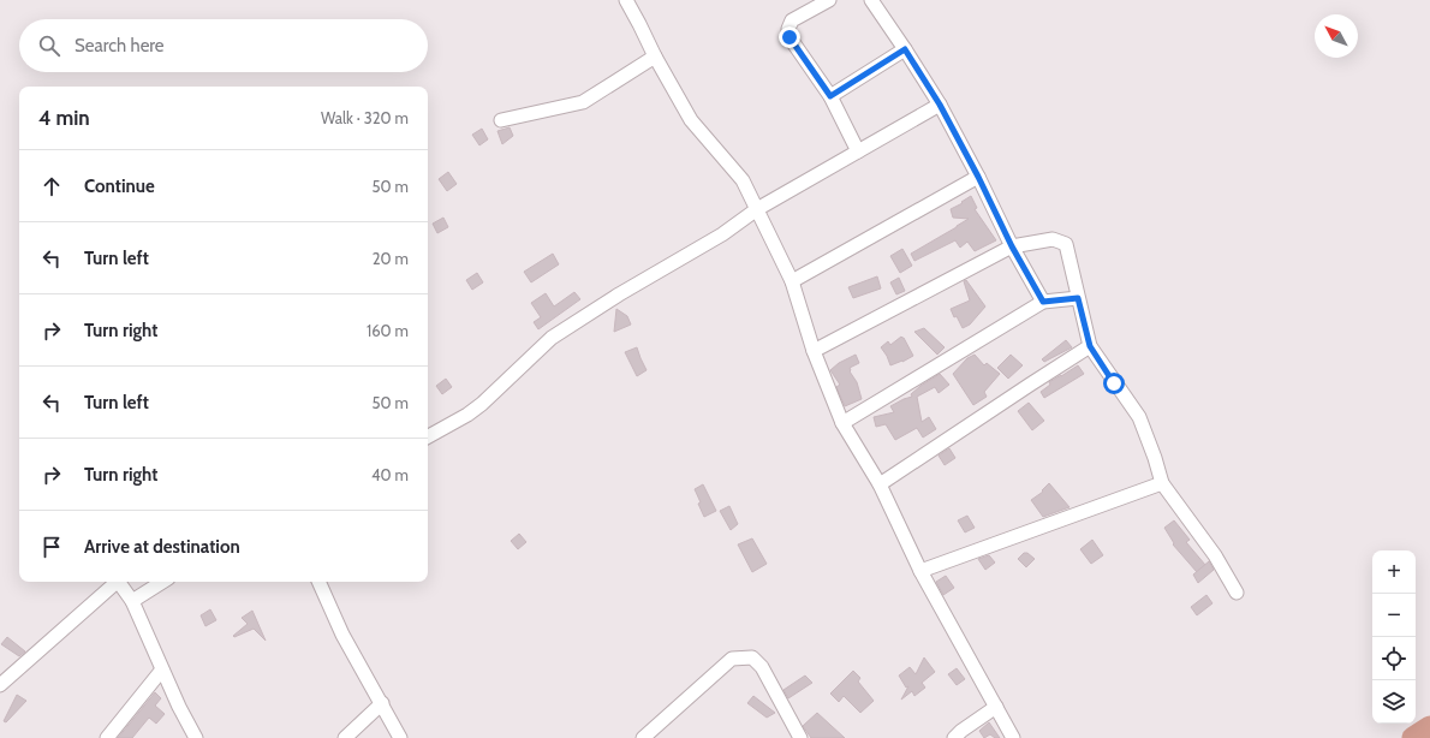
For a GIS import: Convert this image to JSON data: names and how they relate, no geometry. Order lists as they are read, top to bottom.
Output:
{
  "north": "top left",
  "page": {
    "search": "Search here",
    "heading": ["4 min", "Walk · 320 m"],
    "list": [
      ["Continue", "50 m"],
      ["Turn left", "20 m"],
      ["Turn right", "160 m"],
      ["Turn left", "50 m"],
      ["Turn right", "40 m"],
      "Arrive at destination"
    ],
    "map_buttons": ["+", "−"]
  }
}
